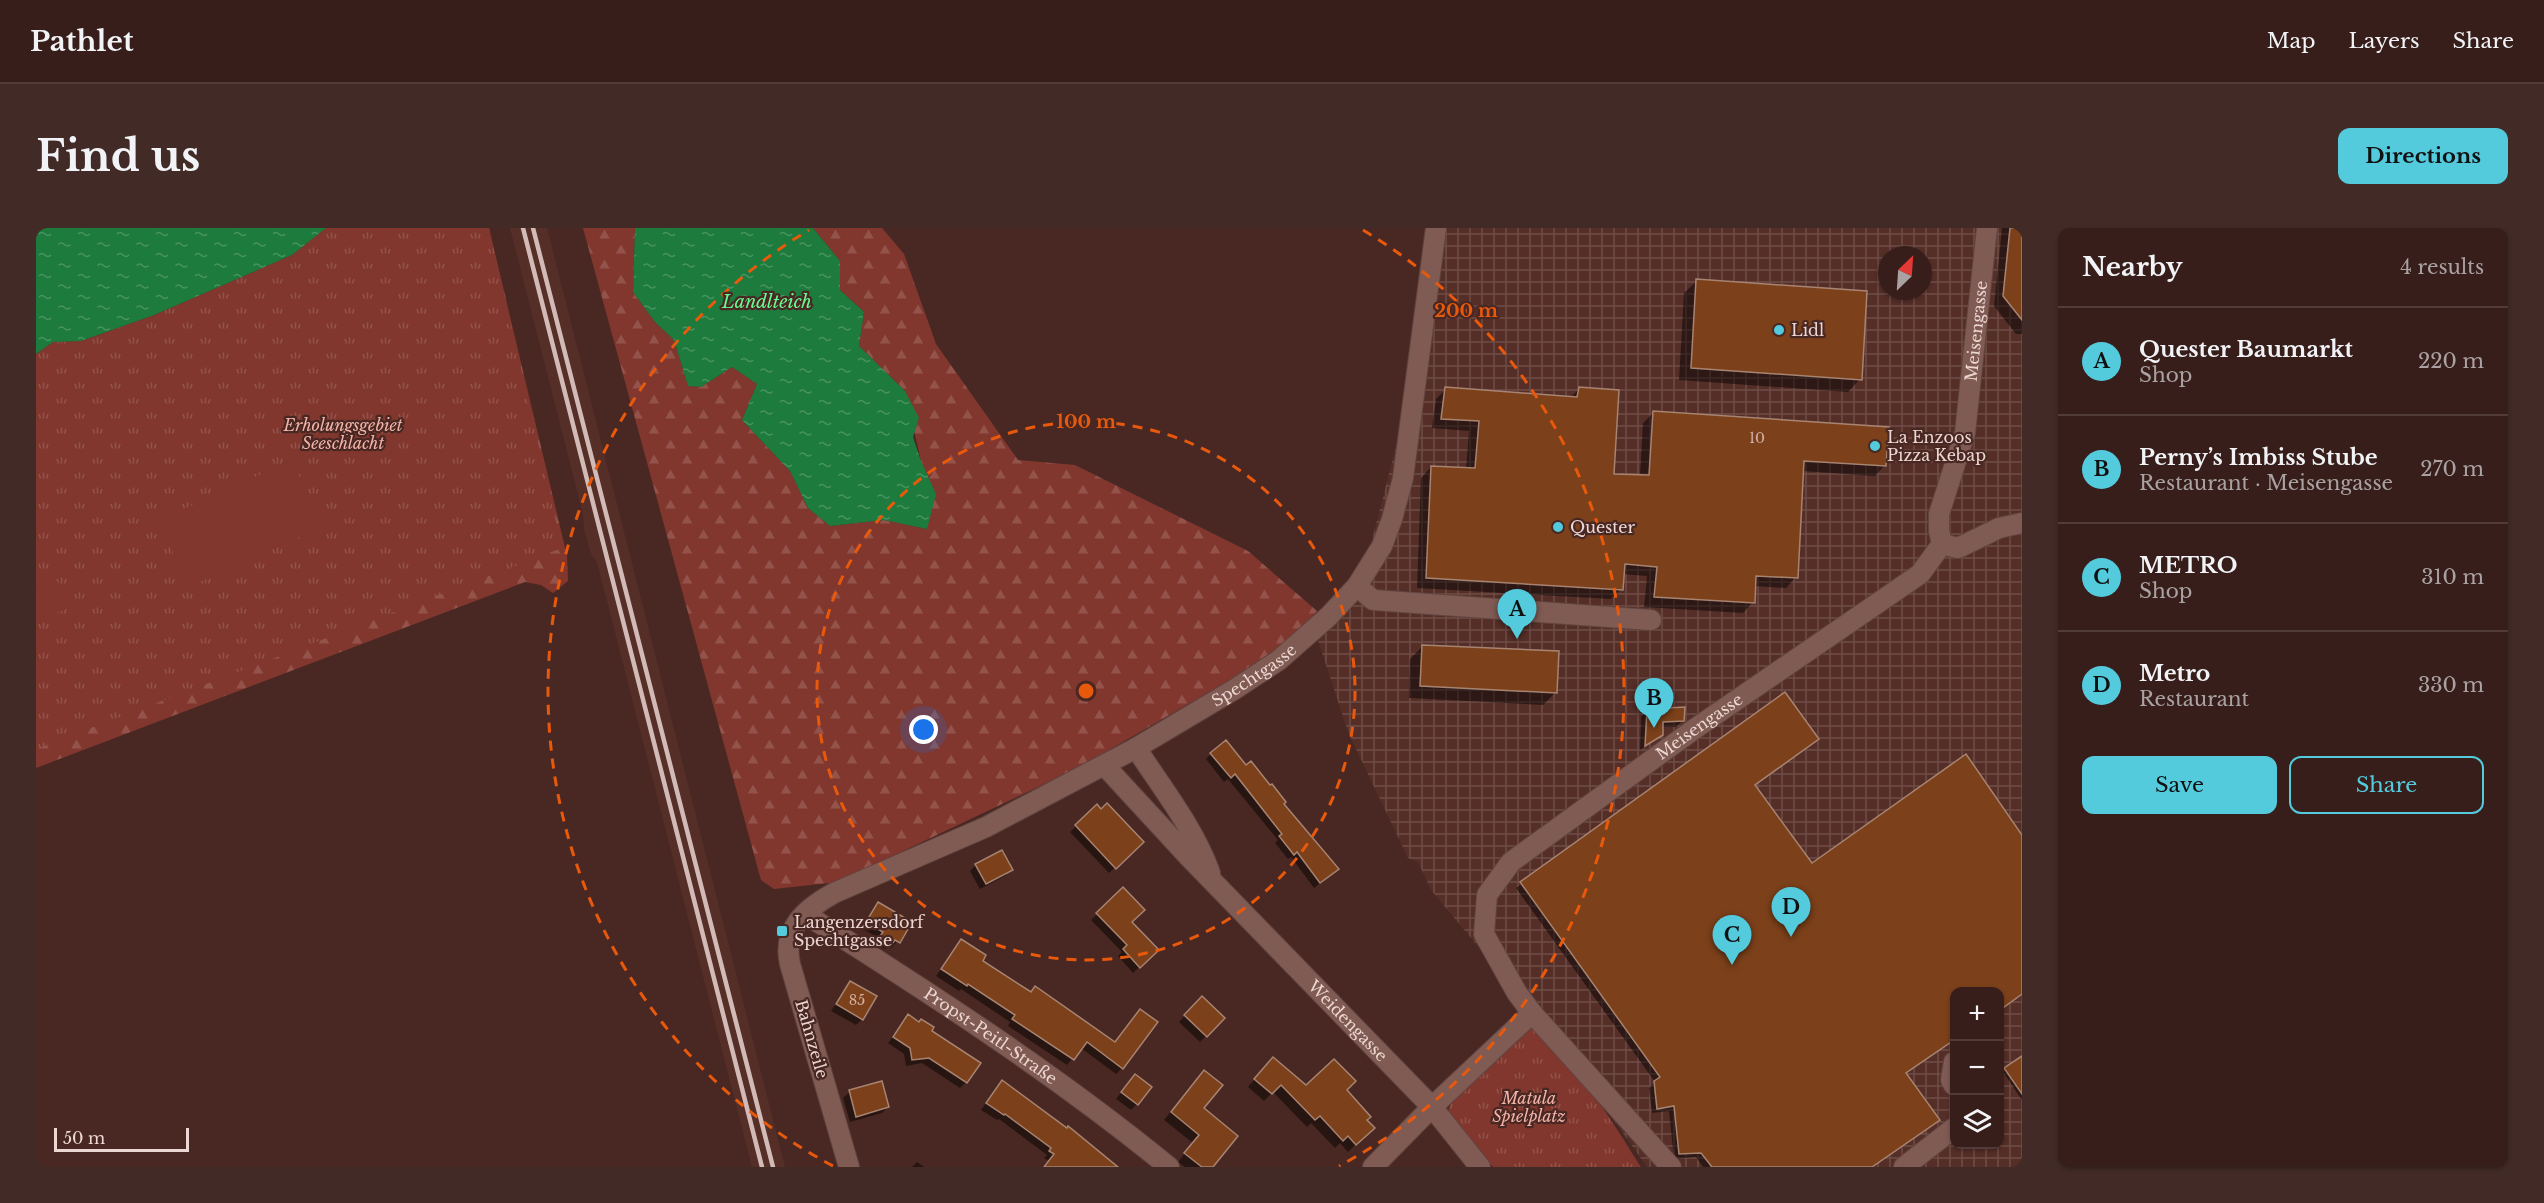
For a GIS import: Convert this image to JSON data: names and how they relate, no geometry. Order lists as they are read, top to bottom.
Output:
{
  "streets": {
    "street": [
      "Meisengasse",
      "Spechtgasse",
      "Weidengasse",
      "Propst-Peitl-Straße",
      "Bahnzeile"
    ]
  },
  "crossings": [
    ["Spechtgasse", "Weidengasse"],
    ["Spechtgasse", "Propst-Peitl-Straße"],
    ["Spechtgasse", "Bahnzeile"],
    ["Propst-Peitl-Straße", "Bahnzeile"]
  ],
  "water": ["Landlteich"],
  "parks": ["Erholungsgebiet Seeschlacht", "Matula Spielplatz"],
  "places": {
    "other": ["Lidl", "La Enzoos Pizza Kebap", "Quester"],
    "transit": ["Langenzersdorf Spechtgasse"]
  },
  "house_numbers": ["10", "85"],
  "scale_bar": "50 m",
  "north": "top right",
  "page": {
    "header": "Pathlet",
    "nav": ["Map", "Layers", "Share"],
    "buttons": [
      "Directions",
      ["Save", "Share"]
    ],
    "title": "Find us",
    "heading": ["Nearby", "4 results"],
    "list": [
      {
        "mark": "A",
        "name": "Quester Baumarkt",
        "note": "Shop",
        "value": "220 m"
      },
      {
        "mark": "B",
        "name": "Perny’s Imbiss Stube",
        "note": "Restaurant · Meisengasse",
        "value": "270 m"
      },
      {
        "mark": "C",
        "name": "METRO",
        "note": "Shop",
        "value": "310 m"
      },
      {
        "mark": "D",
        "name": "Metro",
        "note": "Restaurant",
        "value": "330 m"
      }
    ],
    "pins": [
      "A",
      "B",
      "D",
      "C"
    ],
    "map_buttons": ["+", "−"],
    "scale": "50 m"
  },
  "rings": ["200 m", "100 m"]
}
